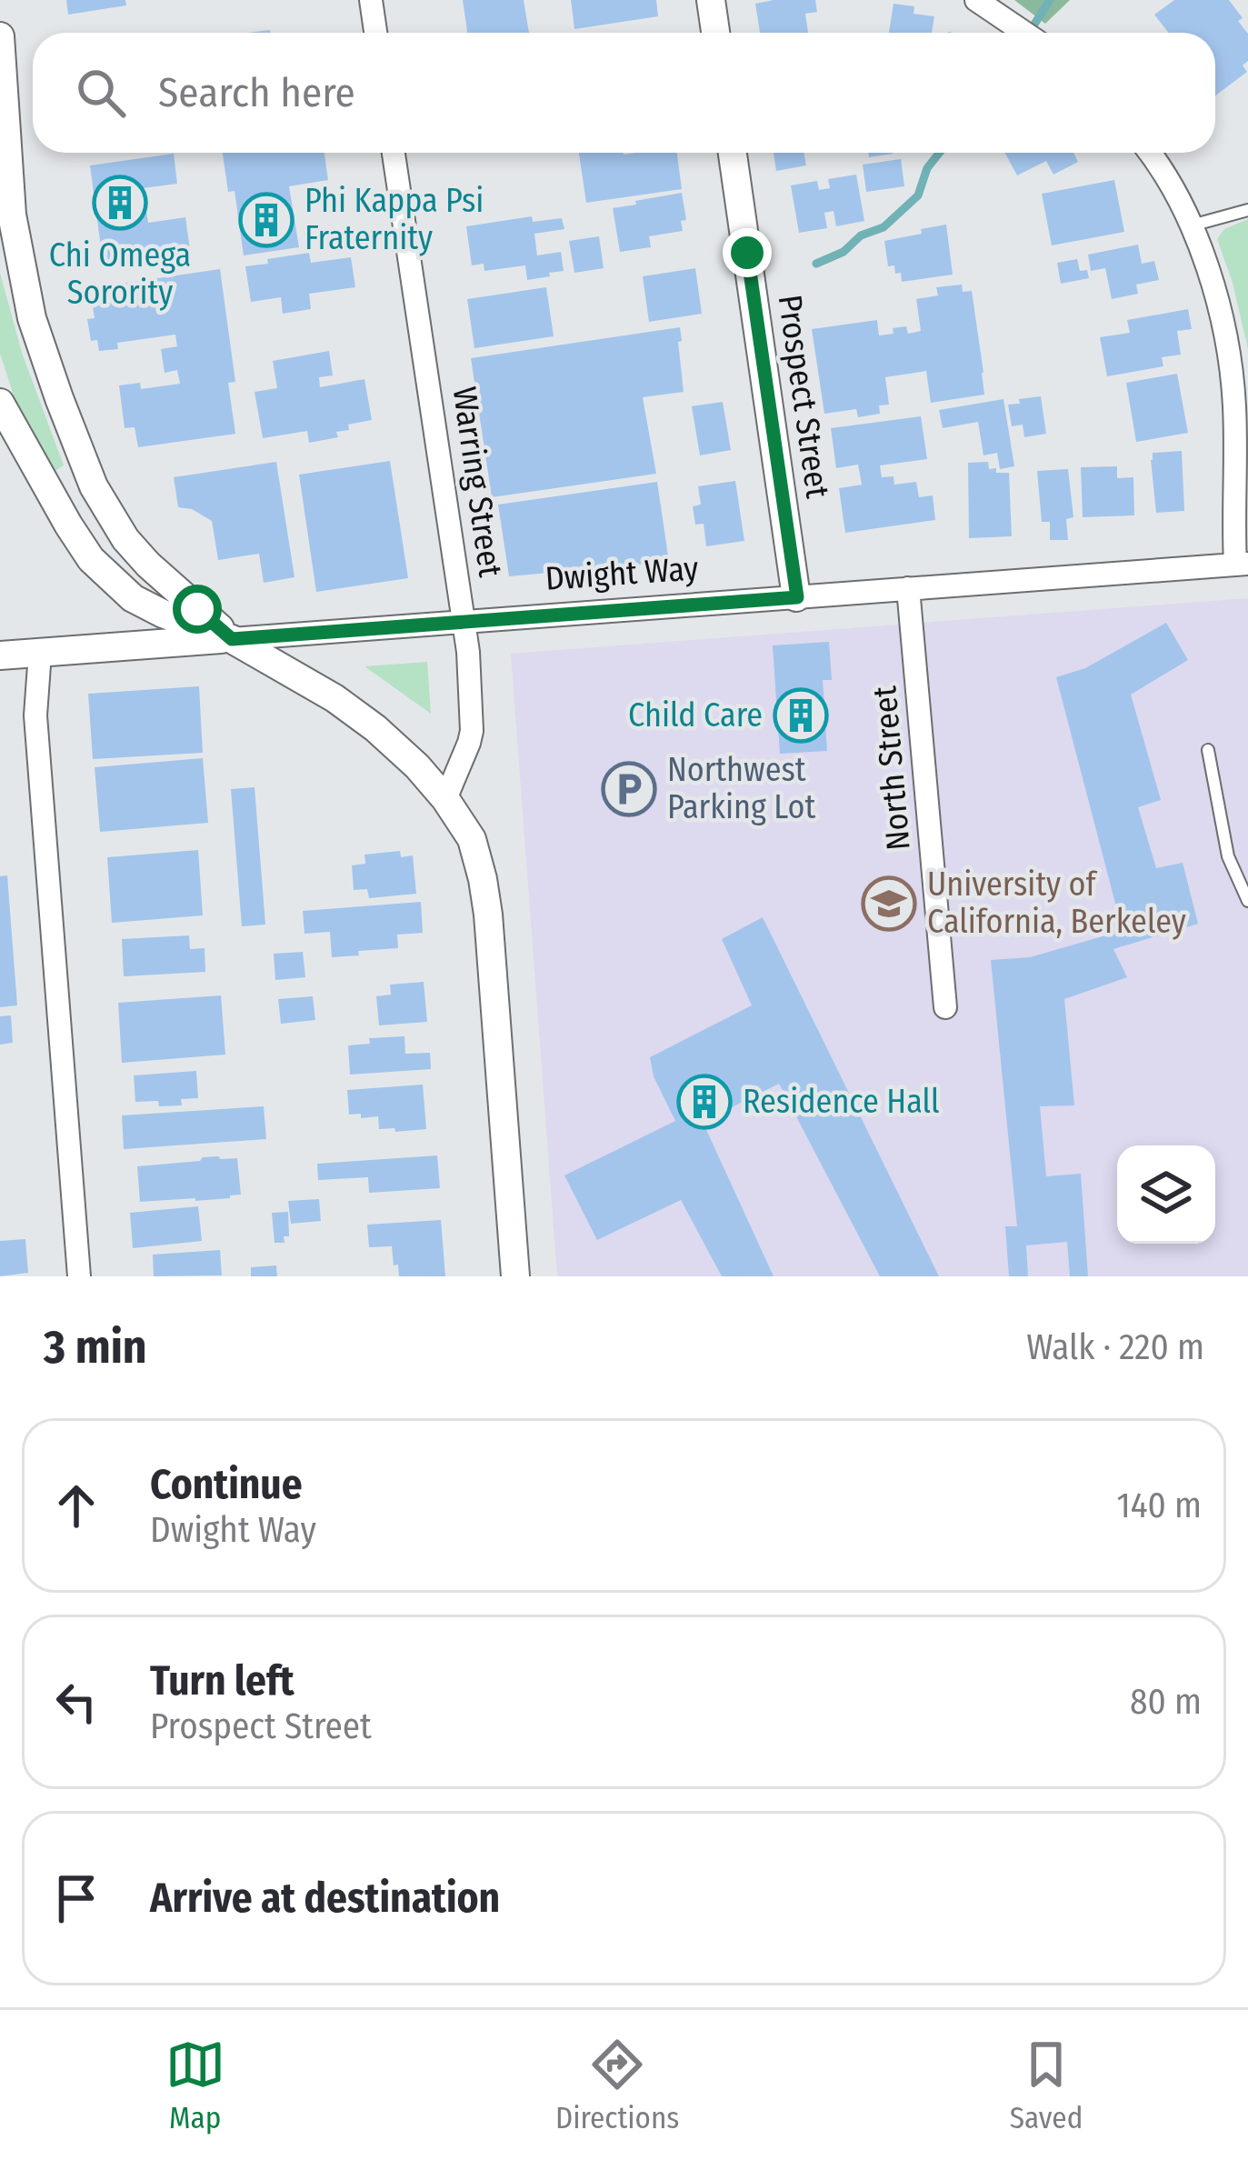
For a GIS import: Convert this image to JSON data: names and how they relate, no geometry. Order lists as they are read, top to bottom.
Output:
{
  "streets": {
    "street": [
      "Prospect Street",
      "Warring Street",
      "Dwight Way",
      "North Street"
    ]
  },
  "crossings": [
    ["Prospect Street", "Dwight Way"],
    ["Warring Street", "Dwight Way"],
    ["Dwight Way", "North Street"]
  ],
  "places": {
    "building": [
      "Chi Omega Sorority",
      "Phi Kappa Psi Fraternity",
      "Child Care",
      "Residence Hall"
    ],
    "parking": ["Northwest Parking Lot"],
    "school or university": ["University of California, Berkeley"]
  },
  "page": {
    "search": "Search here",
    "heading": ["3 min", "Walk · 220 m"],
    "list": [
      ["Continue", "Dwight Way", "140 m"],
      ["Turn left", "Prospect Street", "80 m"],
      "Arrive at destination"
    ],
    "nav": ["Map", "Directions", "Saved"]
  }
}
